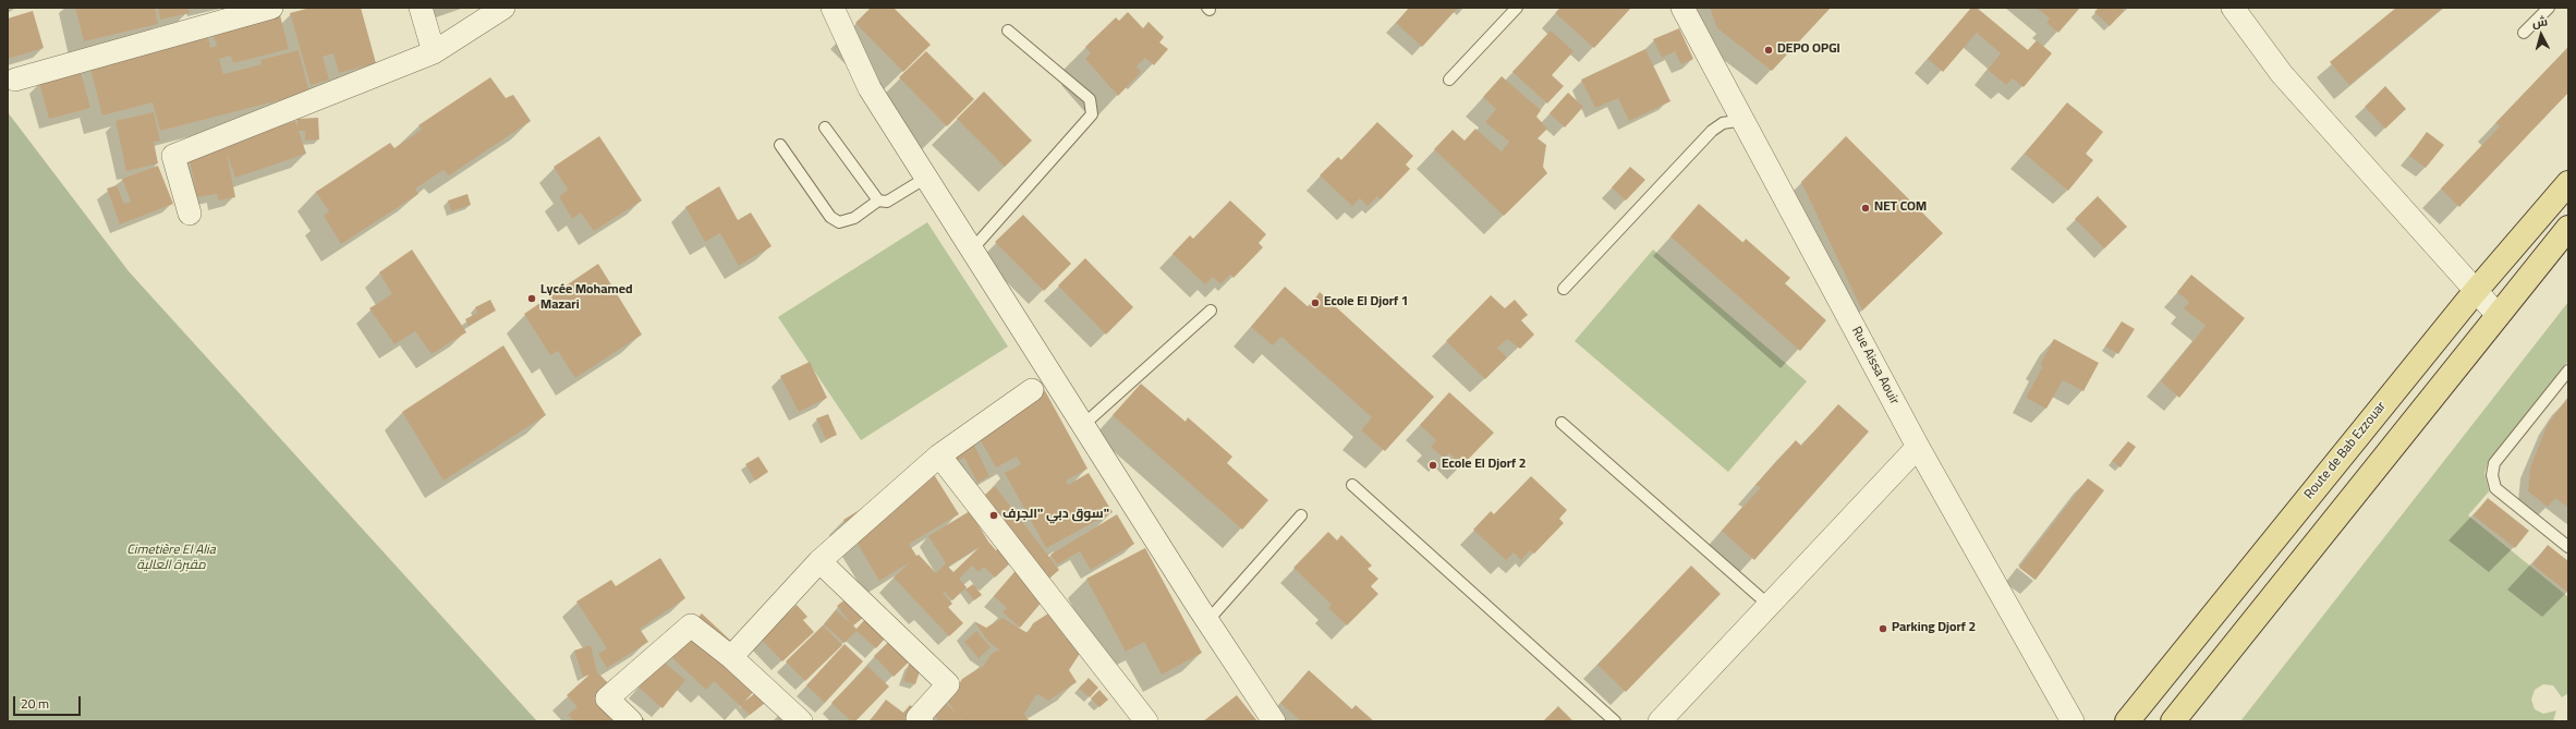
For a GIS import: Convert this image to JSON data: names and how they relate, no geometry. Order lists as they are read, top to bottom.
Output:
{
  "streets": {
    "main road": ["Route de Bab Ezzouar"],
    "street": ["Rue Aissa Aouir"]
  },
  "parks": ["Cimetière El Alia مقبرة العالية"],
  "places": [
    "DEPO OPGI",
    "NET COM",
    "Lycée Mohamed Mazari",
    "Ecole El Djorf 1",
    "Ecole El Djorf 2",
    "سوق دبي \"الجرف\"",
    "Parking Djorf 2"
  ],
  "scale_bar": "20 m",
  "north": "top"
}
